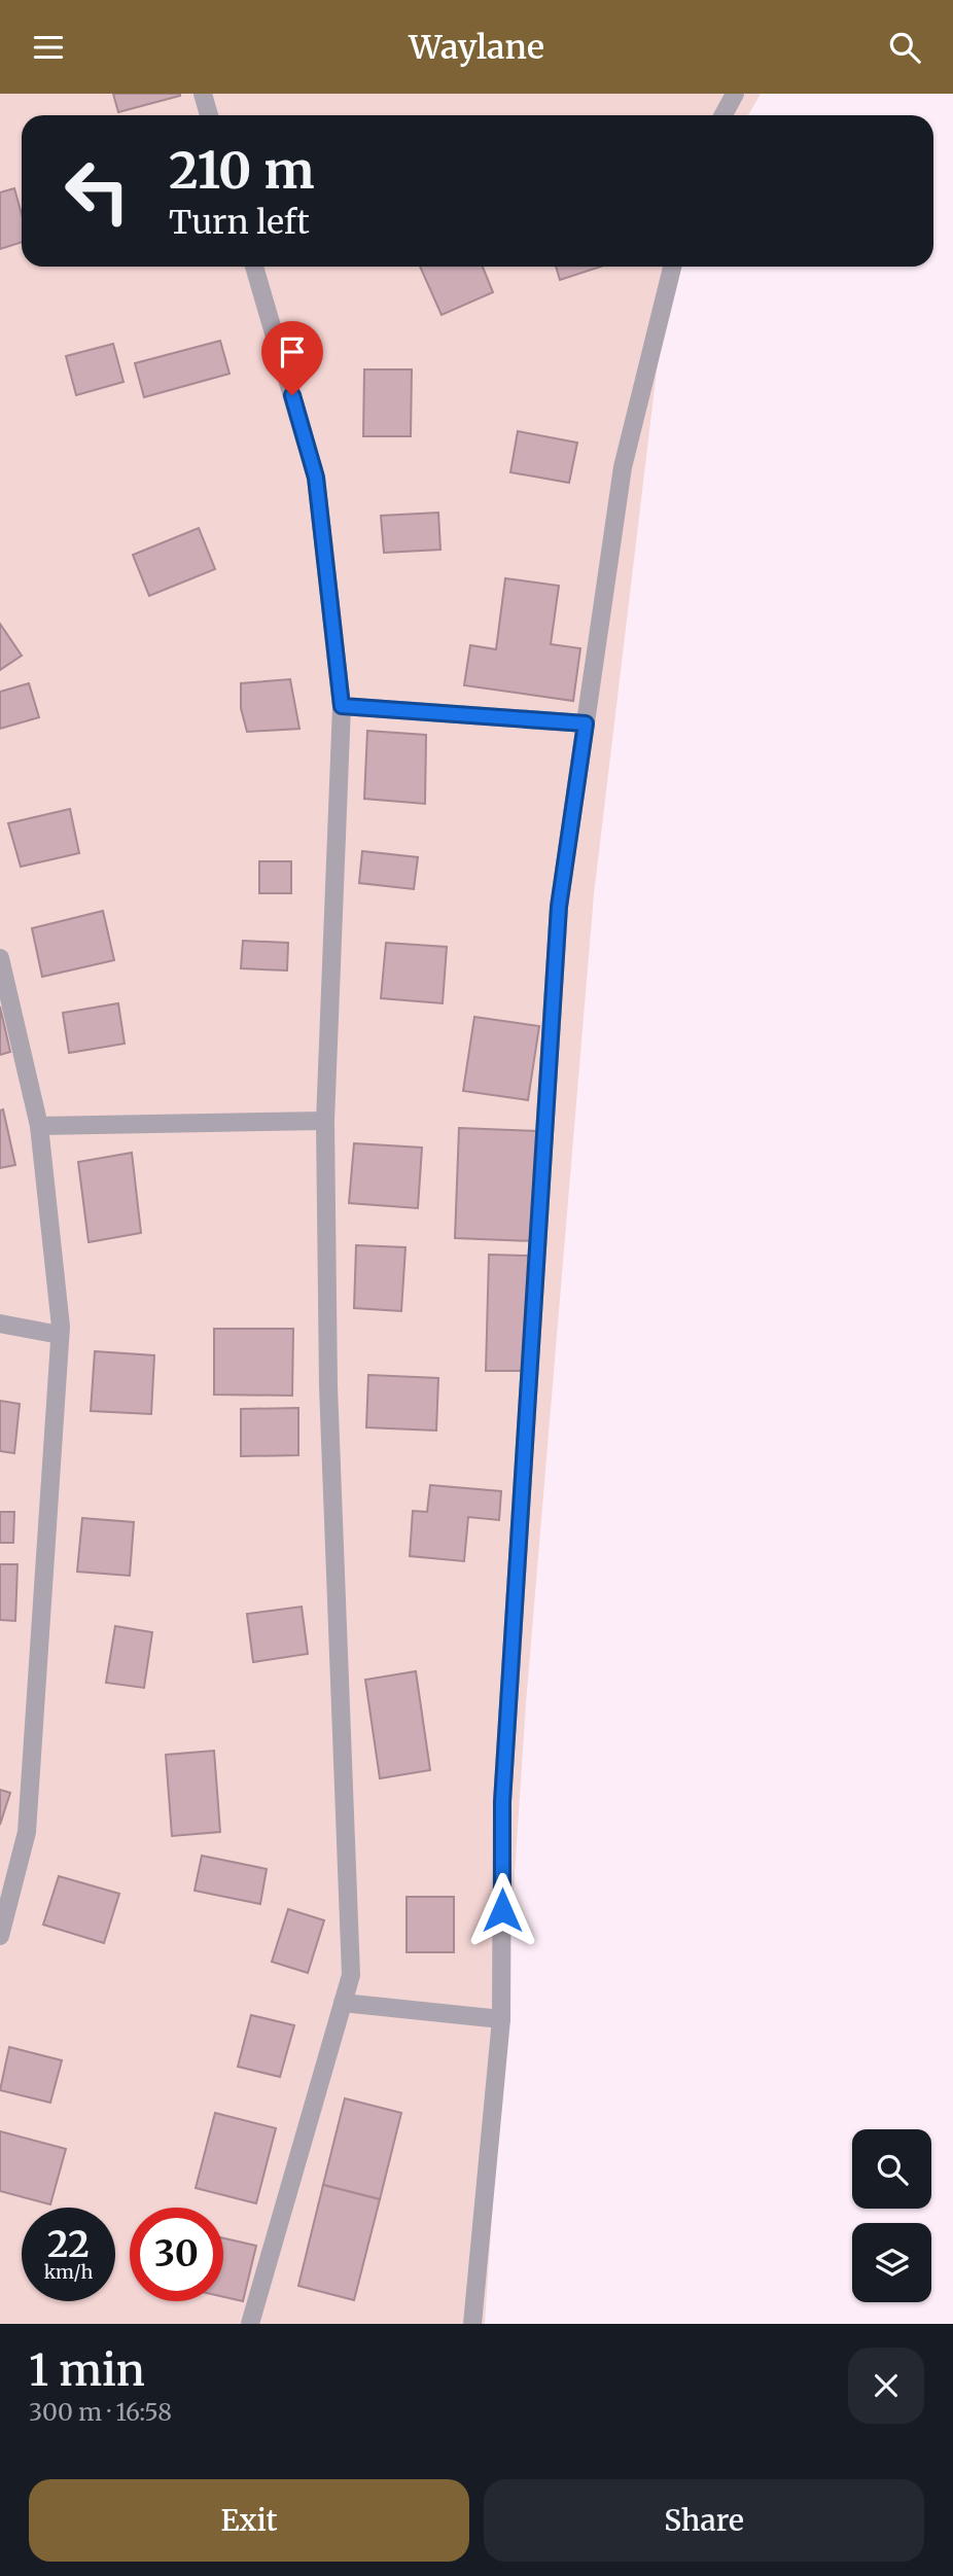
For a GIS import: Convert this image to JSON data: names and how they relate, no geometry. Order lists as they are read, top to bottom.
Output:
{
  "page": {
    "header": "Waylane",
    "turn": ["210 m", "Turn left"],
    "speed": "22 km/h",
    "limit": "30",
    "heading": ["1 min", "300 m · 16:58"],
    "buttons": ["Exit", "Share"]
  }
}
